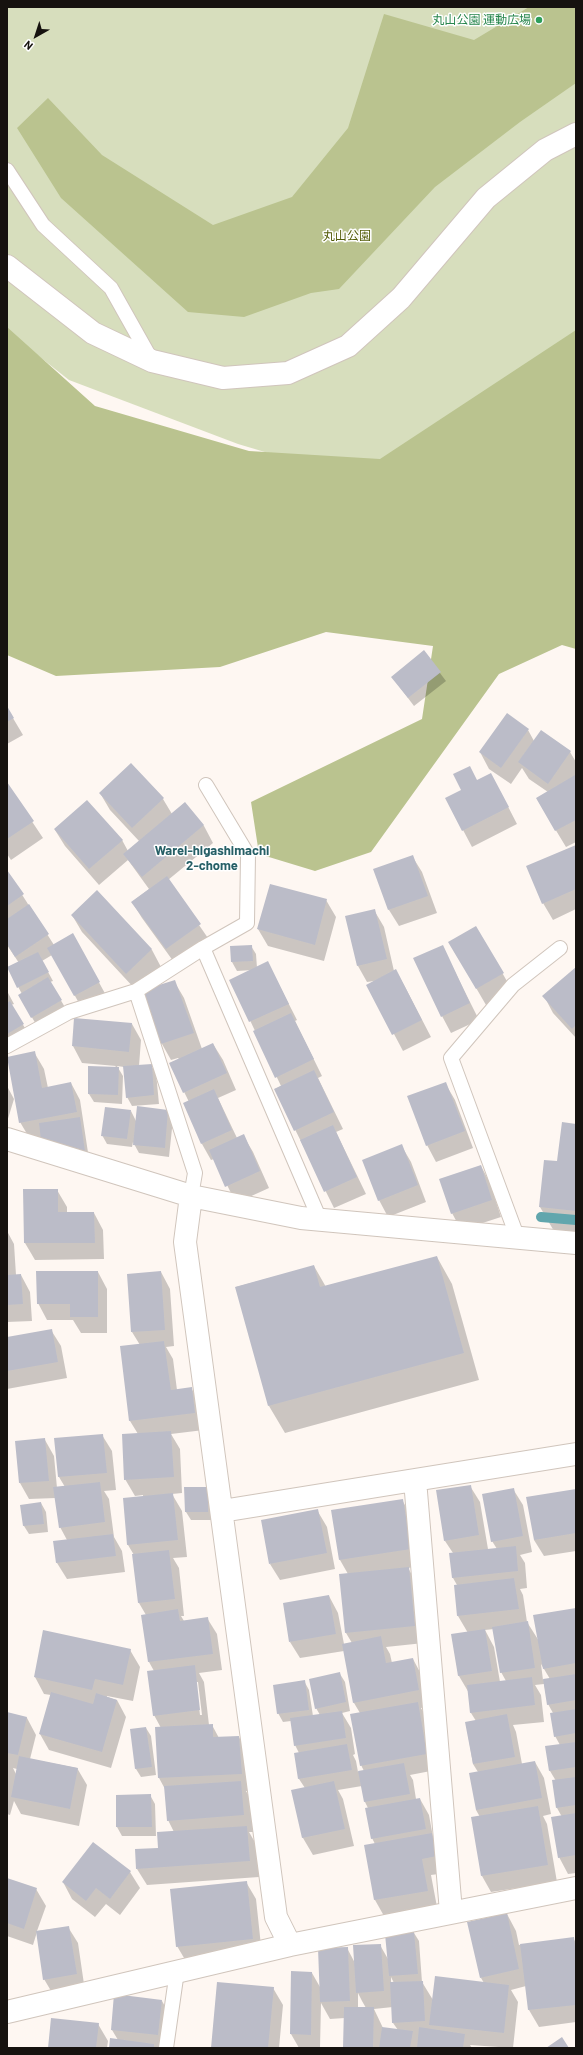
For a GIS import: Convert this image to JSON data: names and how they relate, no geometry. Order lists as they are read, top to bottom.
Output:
{
  "districts": ["Warei-higashimachi 2-chome"],
  "parks": ["丸山公園"],
  "places": ["丸山公園 運動広場"],
  "north": "bottom left"
}
